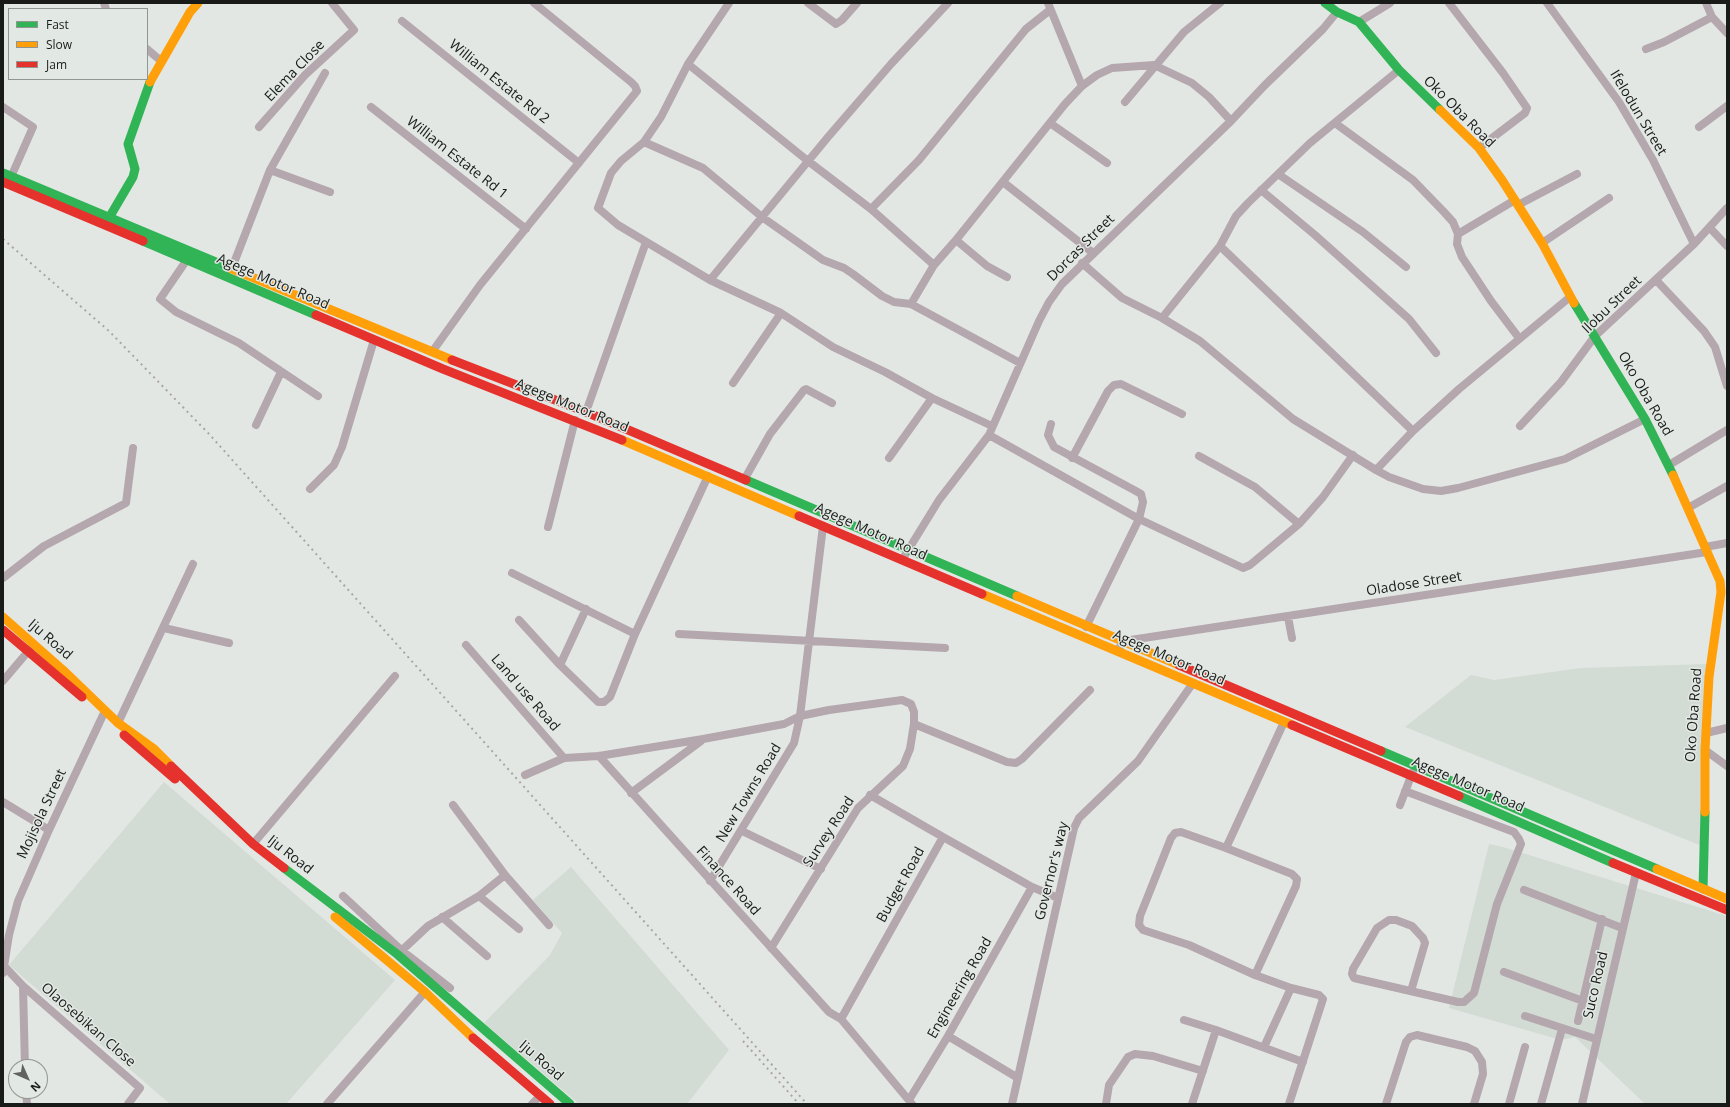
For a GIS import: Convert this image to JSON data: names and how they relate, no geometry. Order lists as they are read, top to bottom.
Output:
{
  "streets": {
    "main road": ["Oko Oba Road", "Agege Motor Road", "Iju Road"],
    "street": [
      "Elema Close",
      "William Estate Rd 2",
      "Ifelodun Street",
      "William Estate Rd 1",
      "Dorcas Street",
      "Ilobu Street",
      "Oladose Street",
      "Land use Road",
      "New Towns Road",
      "Mojisola Street",
      "Survey Road",
      "Governor's way",
      "Finance Road",
      "Budget Road",
      "Suco Road",
      "Engineering Road",
      "Olaosebikan Close"
    ]
  },
  "crossings": [
    ["Oko Oba Road", "Dorcas Street"],
    ["Oko Oba Road", "Agege Motor Road"],
    ["Oko Oba Road", "Ilobu Street"],
    ["Oko Oba Road", "Oladose Street"],
    ["Ifelodun Street", "Ilobu Street"],
    ["Dorcas Street", "Agege Motor Road"],
    ["Agege Motor Road", "Oladose Street"],
    ["Agege Motor Road", "New Towns Road"],
    ["Agege Motor Road", "Governor's way"],
    ["Agege Motor Road", "Suco Road"],
    ["Iju Road", "Mojisola Street"],
    ["New Towns Road", "Survey Road"],
    ["New Towns Road", "Finance Road"],
    ["Mojisola Street", "Olaosebikan Close"],
    ["Survey Road", "Finance Road"],
    ["Survey Road", "Budget Road"],
    ["Finance Road", "Budget Road"],
    ["Finance Road", "Engineering Road"]
  ],
  "legend": ["Fast", "Slow", "Jam"],
  "north": "bottom right"
}
